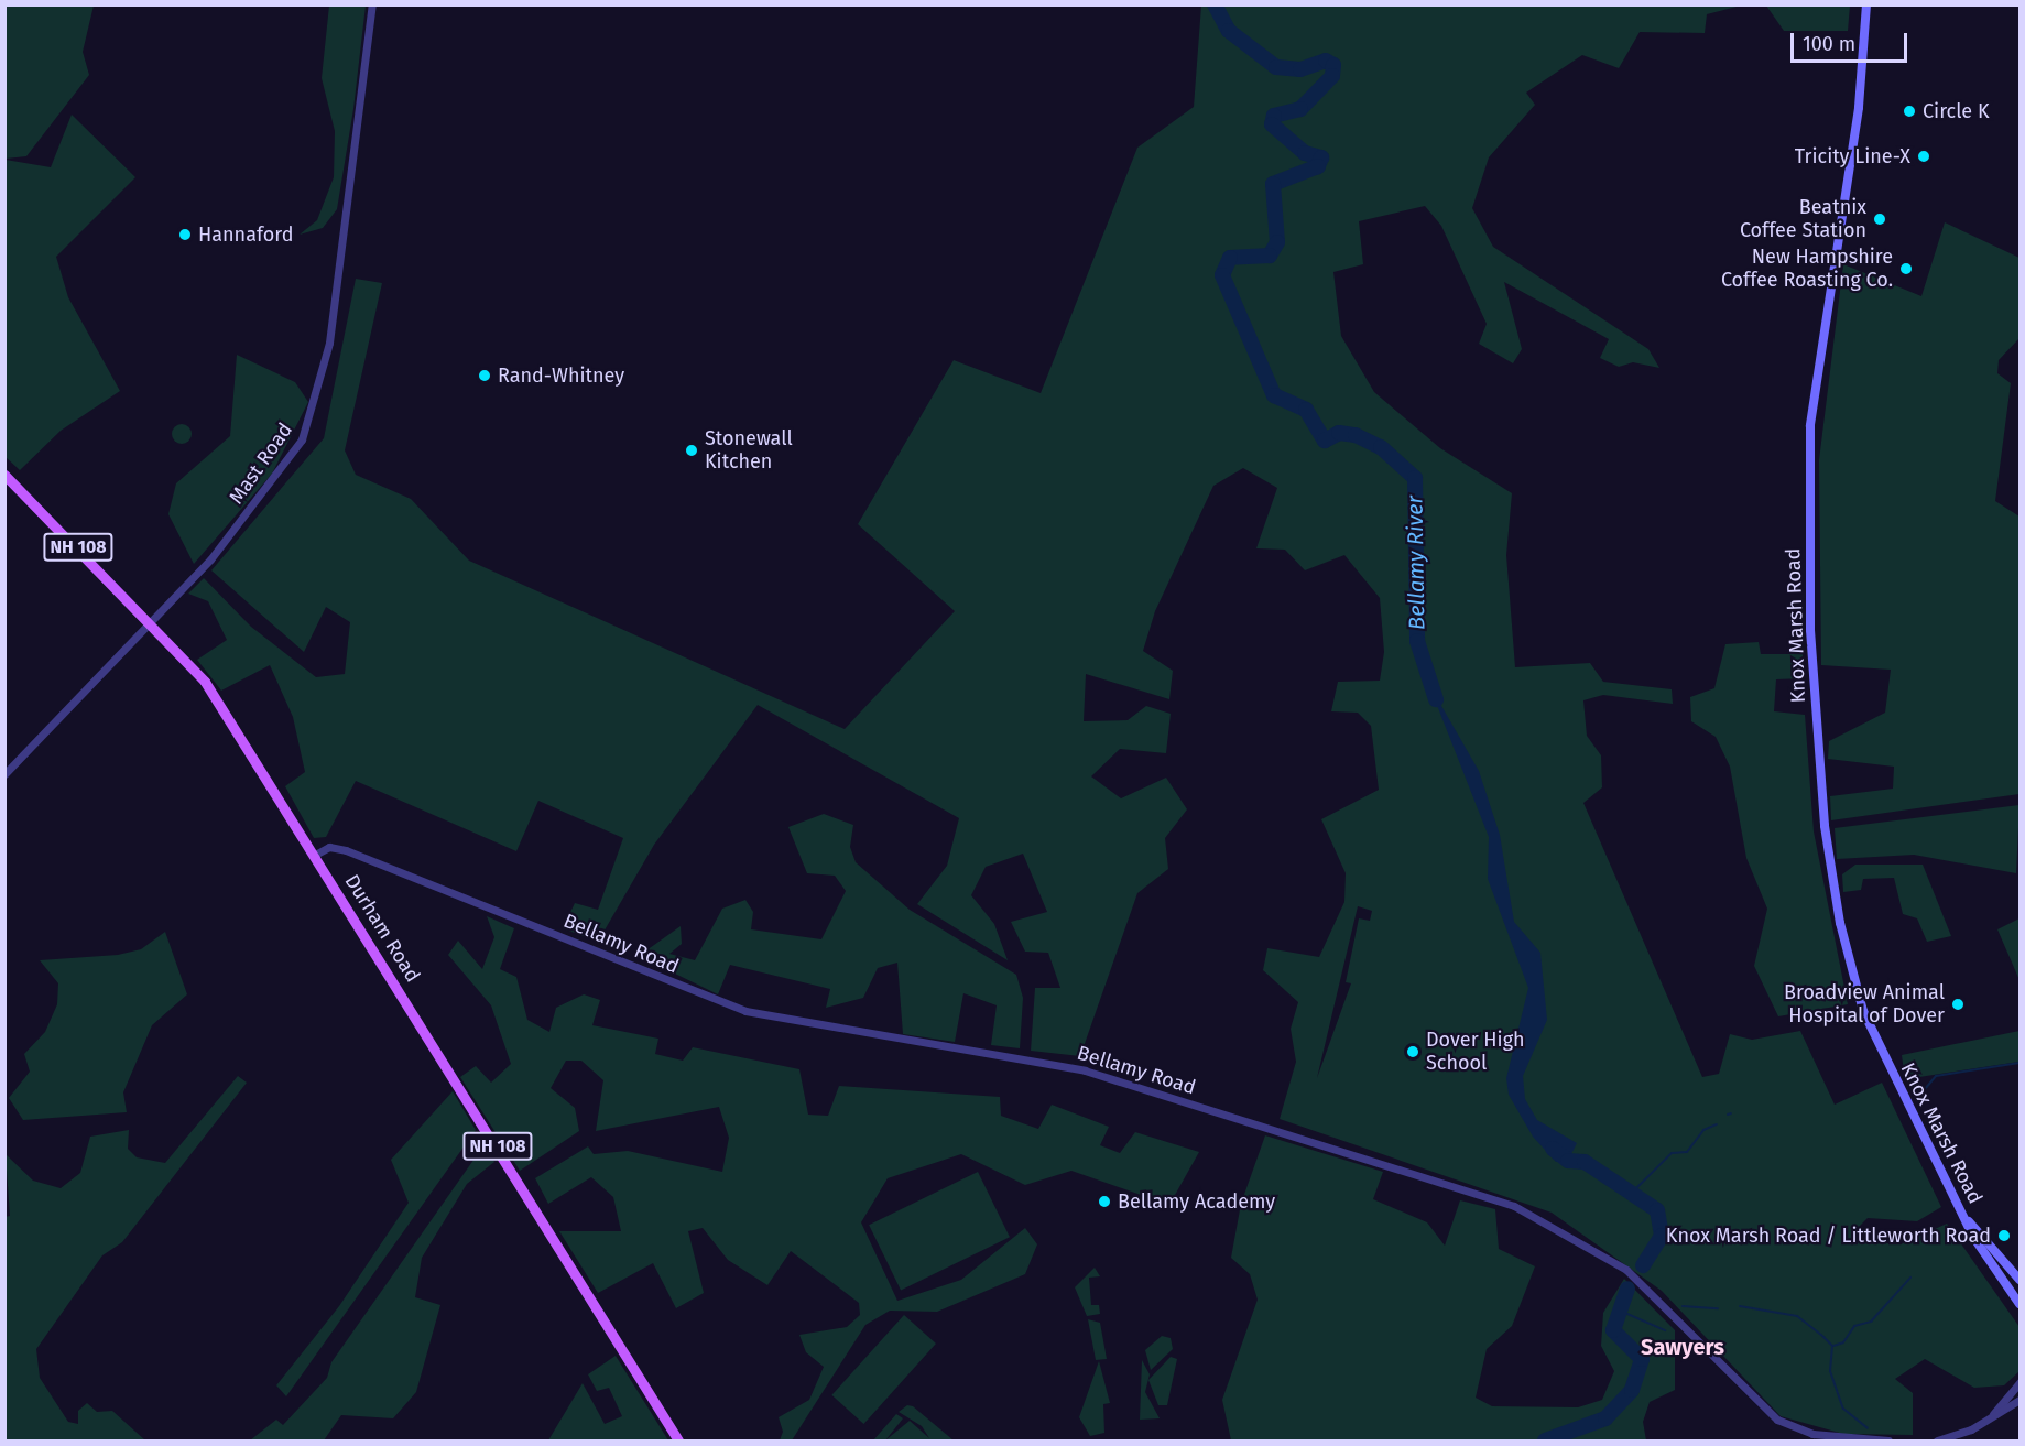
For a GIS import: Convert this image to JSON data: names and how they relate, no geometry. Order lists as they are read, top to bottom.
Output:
{
  "streets": {
    "main road": ["NH 108", "Knox Marsh Road", "Durham Road"],
    "street": ["Mast Road", "Bellamy Road"]
  },
  "crossings": [
    ["Mast Road", "Durham Road"],
    ["Durham Road", "Bellamy Road"]
  ],
  "districts": ["Sawyers"],
  "water": ["Bellamy River"],
  "places": [
    "Circle K",
    "Tricity Line-X",
    "Beatnix Coffee Station",
    "Hannaford",
    "New Hampshire Coffee Roasting Co.",
    "Rand-Whitney",
    "Stonewall Kitchen",
    "Broadview Animal Hospital of Dover",
    "Dover High School",
    "Bellamy Academy",
    "Knox Marsh Road / Littleworth Road"
  ],
  "scale_bar": "100 m"
}
